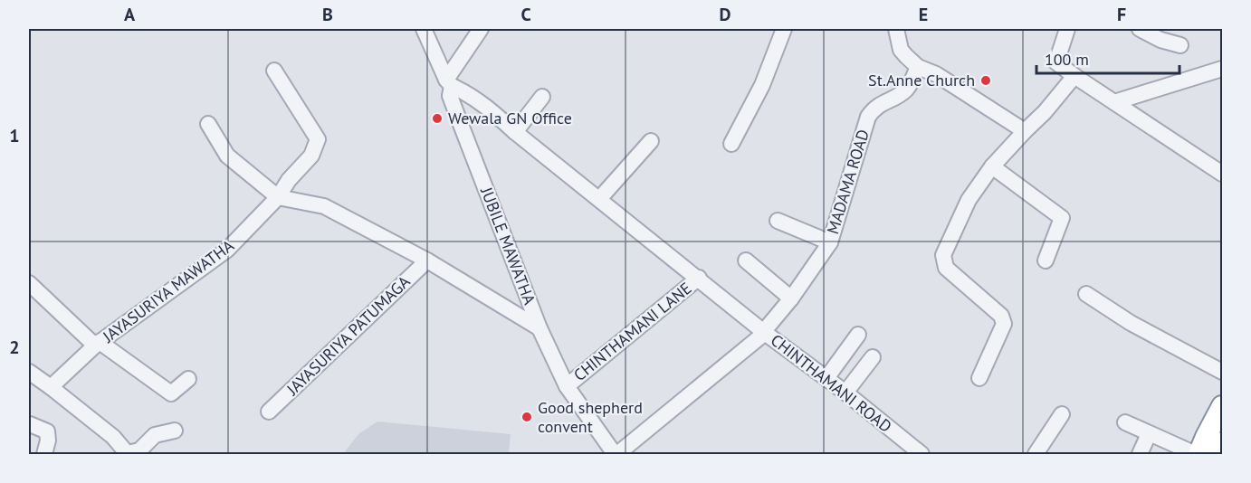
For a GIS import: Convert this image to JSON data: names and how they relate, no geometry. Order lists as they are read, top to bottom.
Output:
{
  "streets": {
    "street": [
      "MADAMA ROAD",
      "JUBILE MAWATHA",
      "JAYASURIYA MAWATHA",
      "CHINTHAMANI LANE",
      "JAYASURIYA PATUMAGA",
      "CHINTHAMANI ROAD"
    ]
  },
  "crossings": [
    ["MADAMA ROAD", "JUBILE MAWATHA"],
    ["MADAMA ROAD", "CHINTHAMANI ROAD"],
    ["JUBILE MAWATHA", "CHINTHAMANI LANE"],
    ["JUBILE MAWATHA", "CHINTHAMANI ROAD"],
    ["CHINTHAMANI LANE", "CHINTHAMANI ROAD"]
  ],
  "places": ["St.Anne Church", "Wewala GN Office", "Good shepherd convent"],
  "scale_bar": "100 m",
  "grid": {
    "columns": [
      "A",
      "B",
      "C",
      "D",
      "E",
      "F"
    ],
    "rows": ["1", "2"]
  }
}
